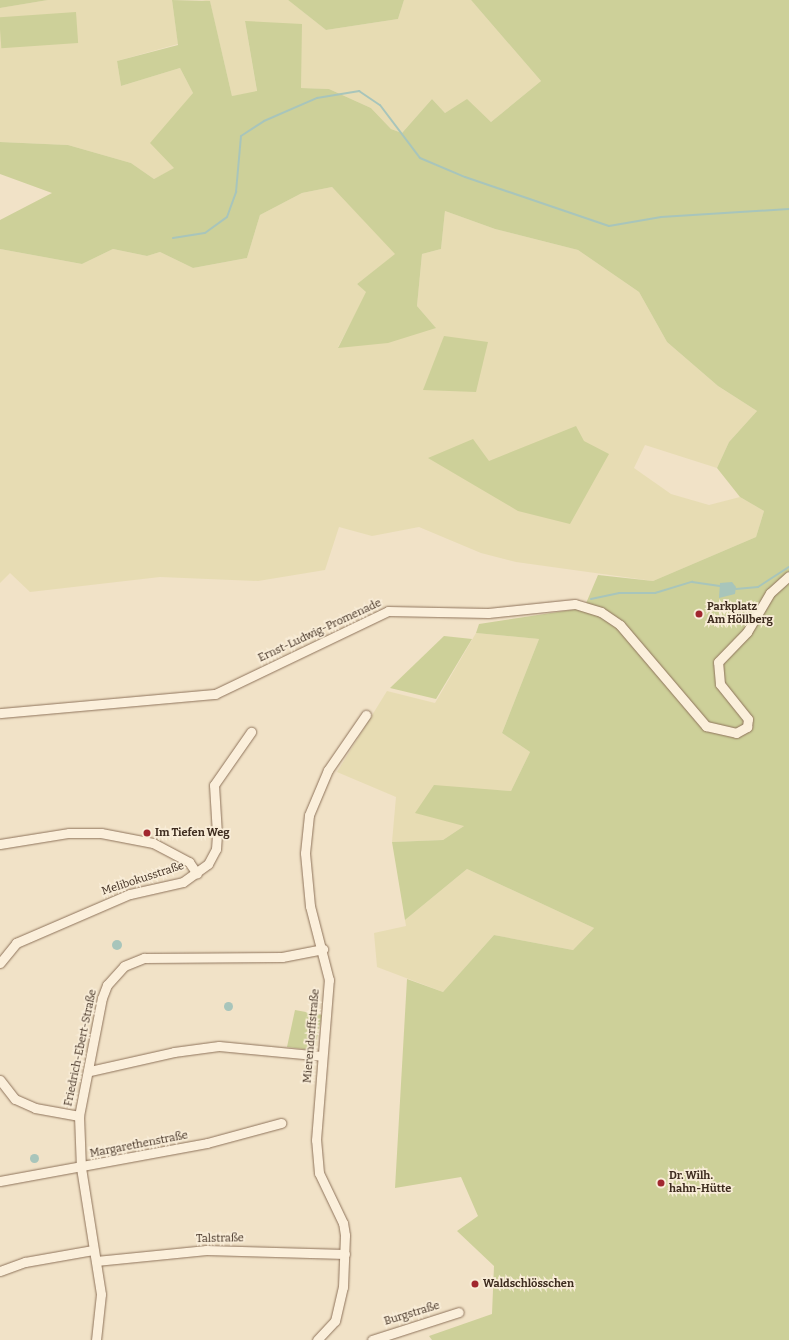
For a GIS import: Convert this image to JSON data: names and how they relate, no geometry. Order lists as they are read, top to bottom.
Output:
{
  "streets": {
    "street": [
      "Ernst-Ludwig-Promenade",
      "Melibokusstraße",
      "Mierendorffstraße",
      "Friedrich-Ebert-Straße",
      "Margarethenstraße",
      "Talstraße",
      "Burgstraße"
    ]
  },
  "crossings": [
    ["Mierendorffstraße", "Friedrich-Ebert-Straße"],
    ["Mierendorffstraße", "Talstraße"],
    ["Friedrich-Ebert-Straße", "Margarethenstraße"],
    ["Friedrich-Ebert-Straße", "Talstraße"]
  ],
  "places": [
    "Parkplatz Am Höllberg",
    "Im Tiefen Weg",
    "Dr. Wilh. hahn-Hütte",
    "Waldschlösschen"
  ]
}
